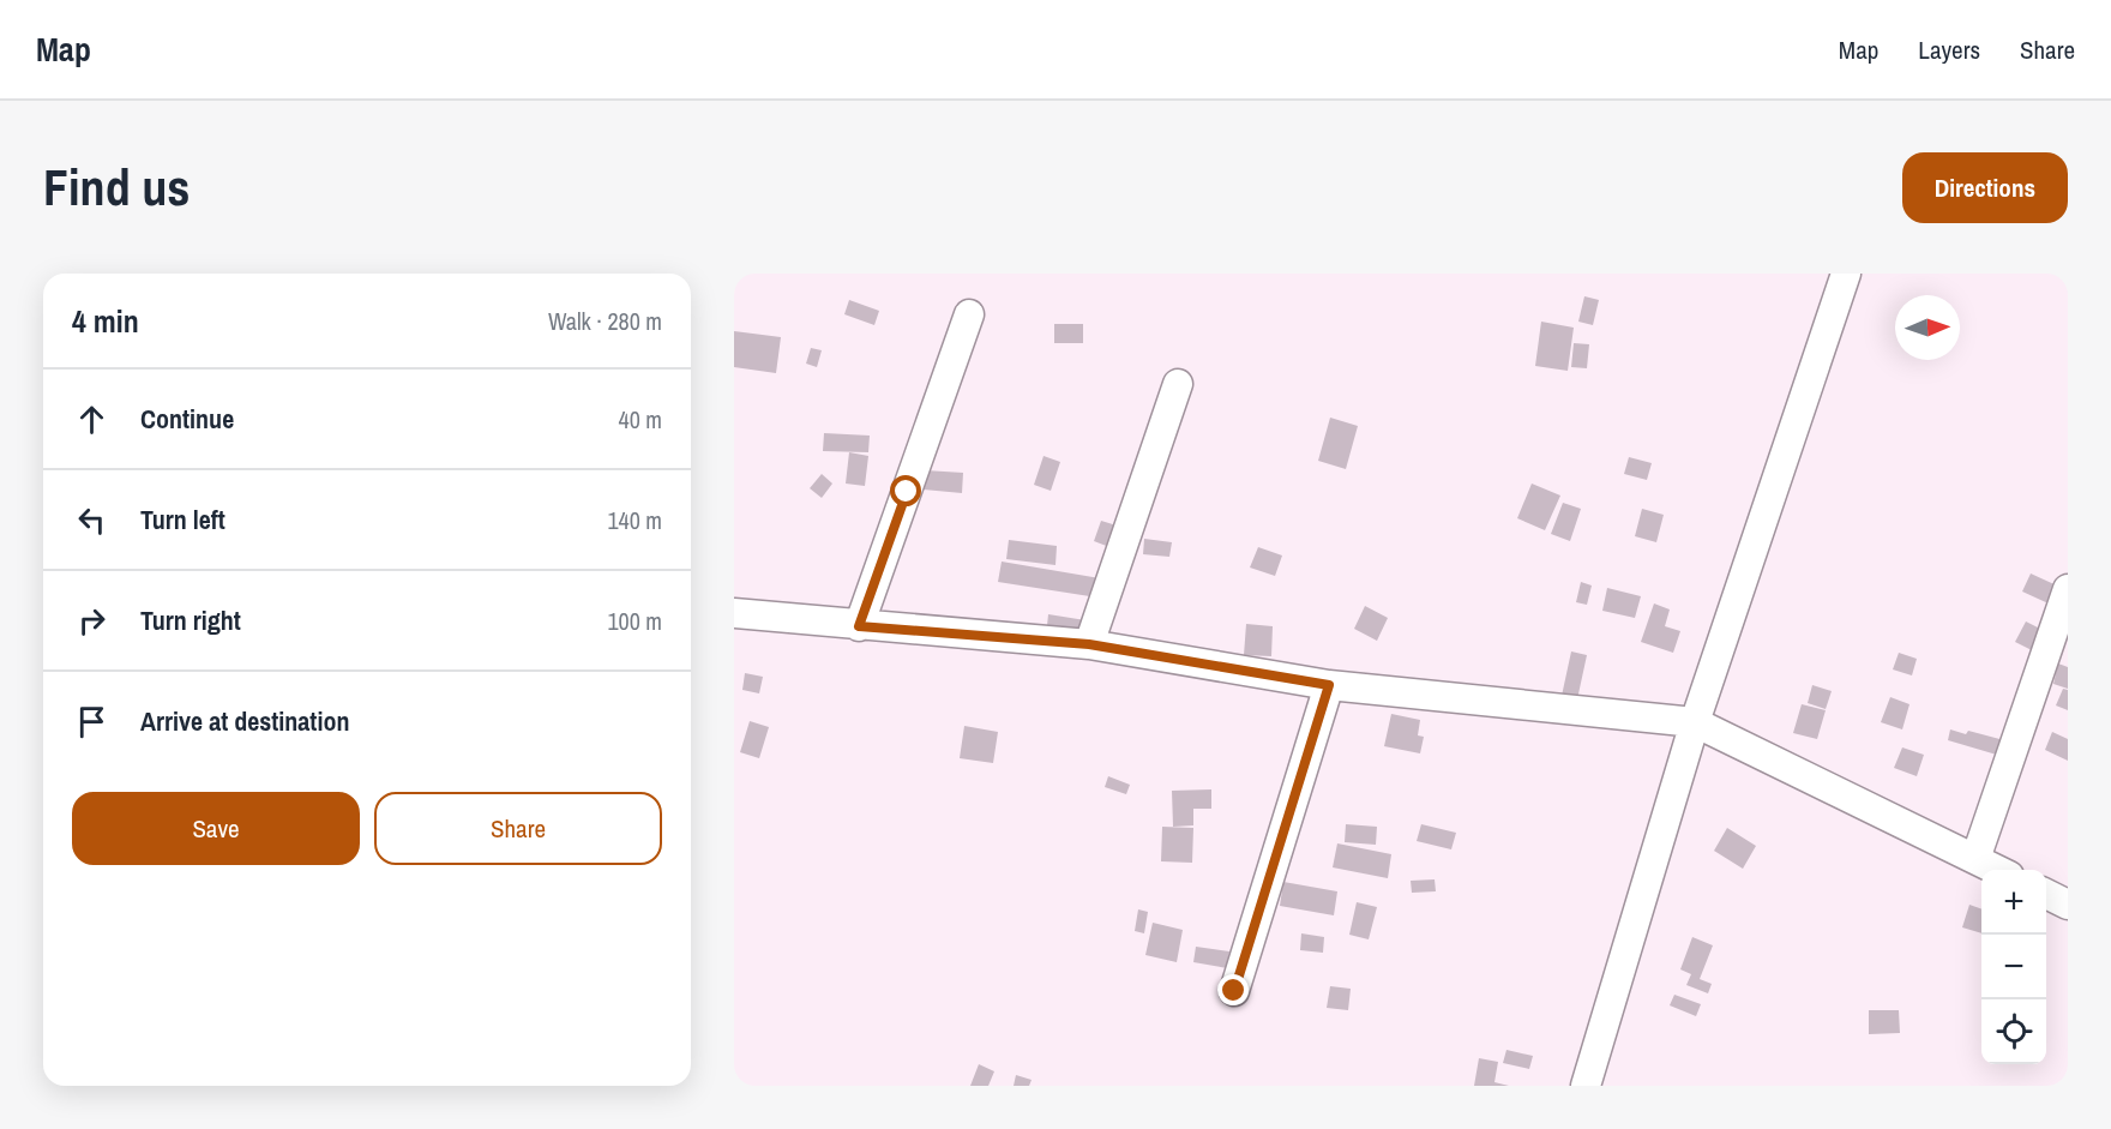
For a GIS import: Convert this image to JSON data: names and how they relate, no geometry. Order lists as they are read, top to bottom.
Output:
{
  "north": "right",
  "page": {
    "header": "Map",
    "nav": ["Map", "Layers", "Share"],
    "buttons": [
      "Directions",
      ["Save", "Share"]
    ],
    "title": "Find us",
    "heading": ["4 min", "Walk · 280 m"],
    "list": [
      ["Continue", "40 m"],
      ["Turn left", "140 m"],
      ["Turn right", "100 m"],
      "Arrive at destination"
    ],
    "map_buttons": ["+", "−"]
  }
}
